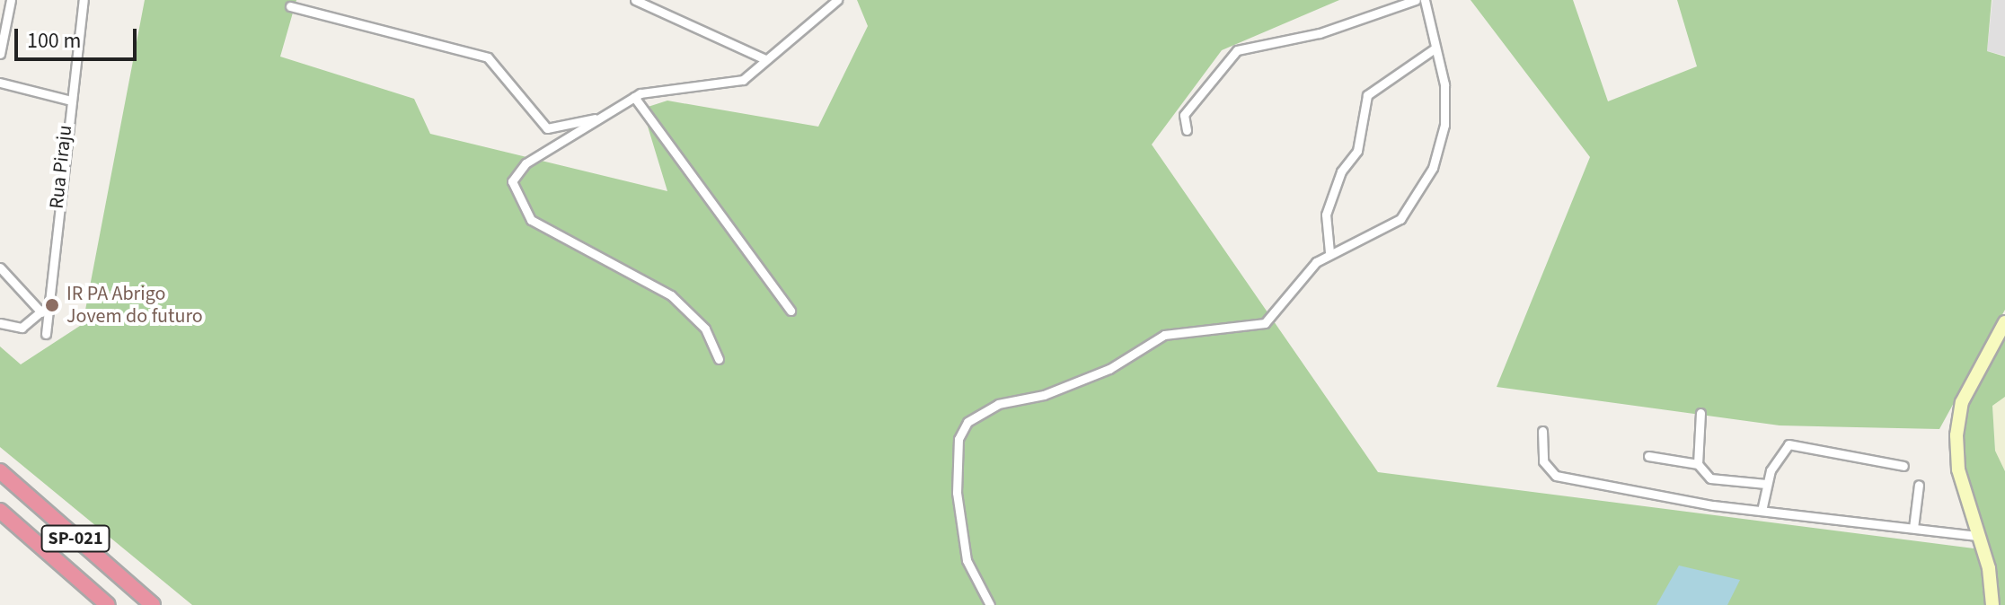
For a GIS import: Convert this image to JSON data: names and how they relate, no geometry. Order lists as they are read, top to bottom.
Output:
{
  "streets": {
    "highway": ["SP-021"],
    "street": ["Rua Piraju"]
  },
  "places": ["IR PA Abrigo Jovem do futuro"],
  "scale_bar": "100 m"
}
